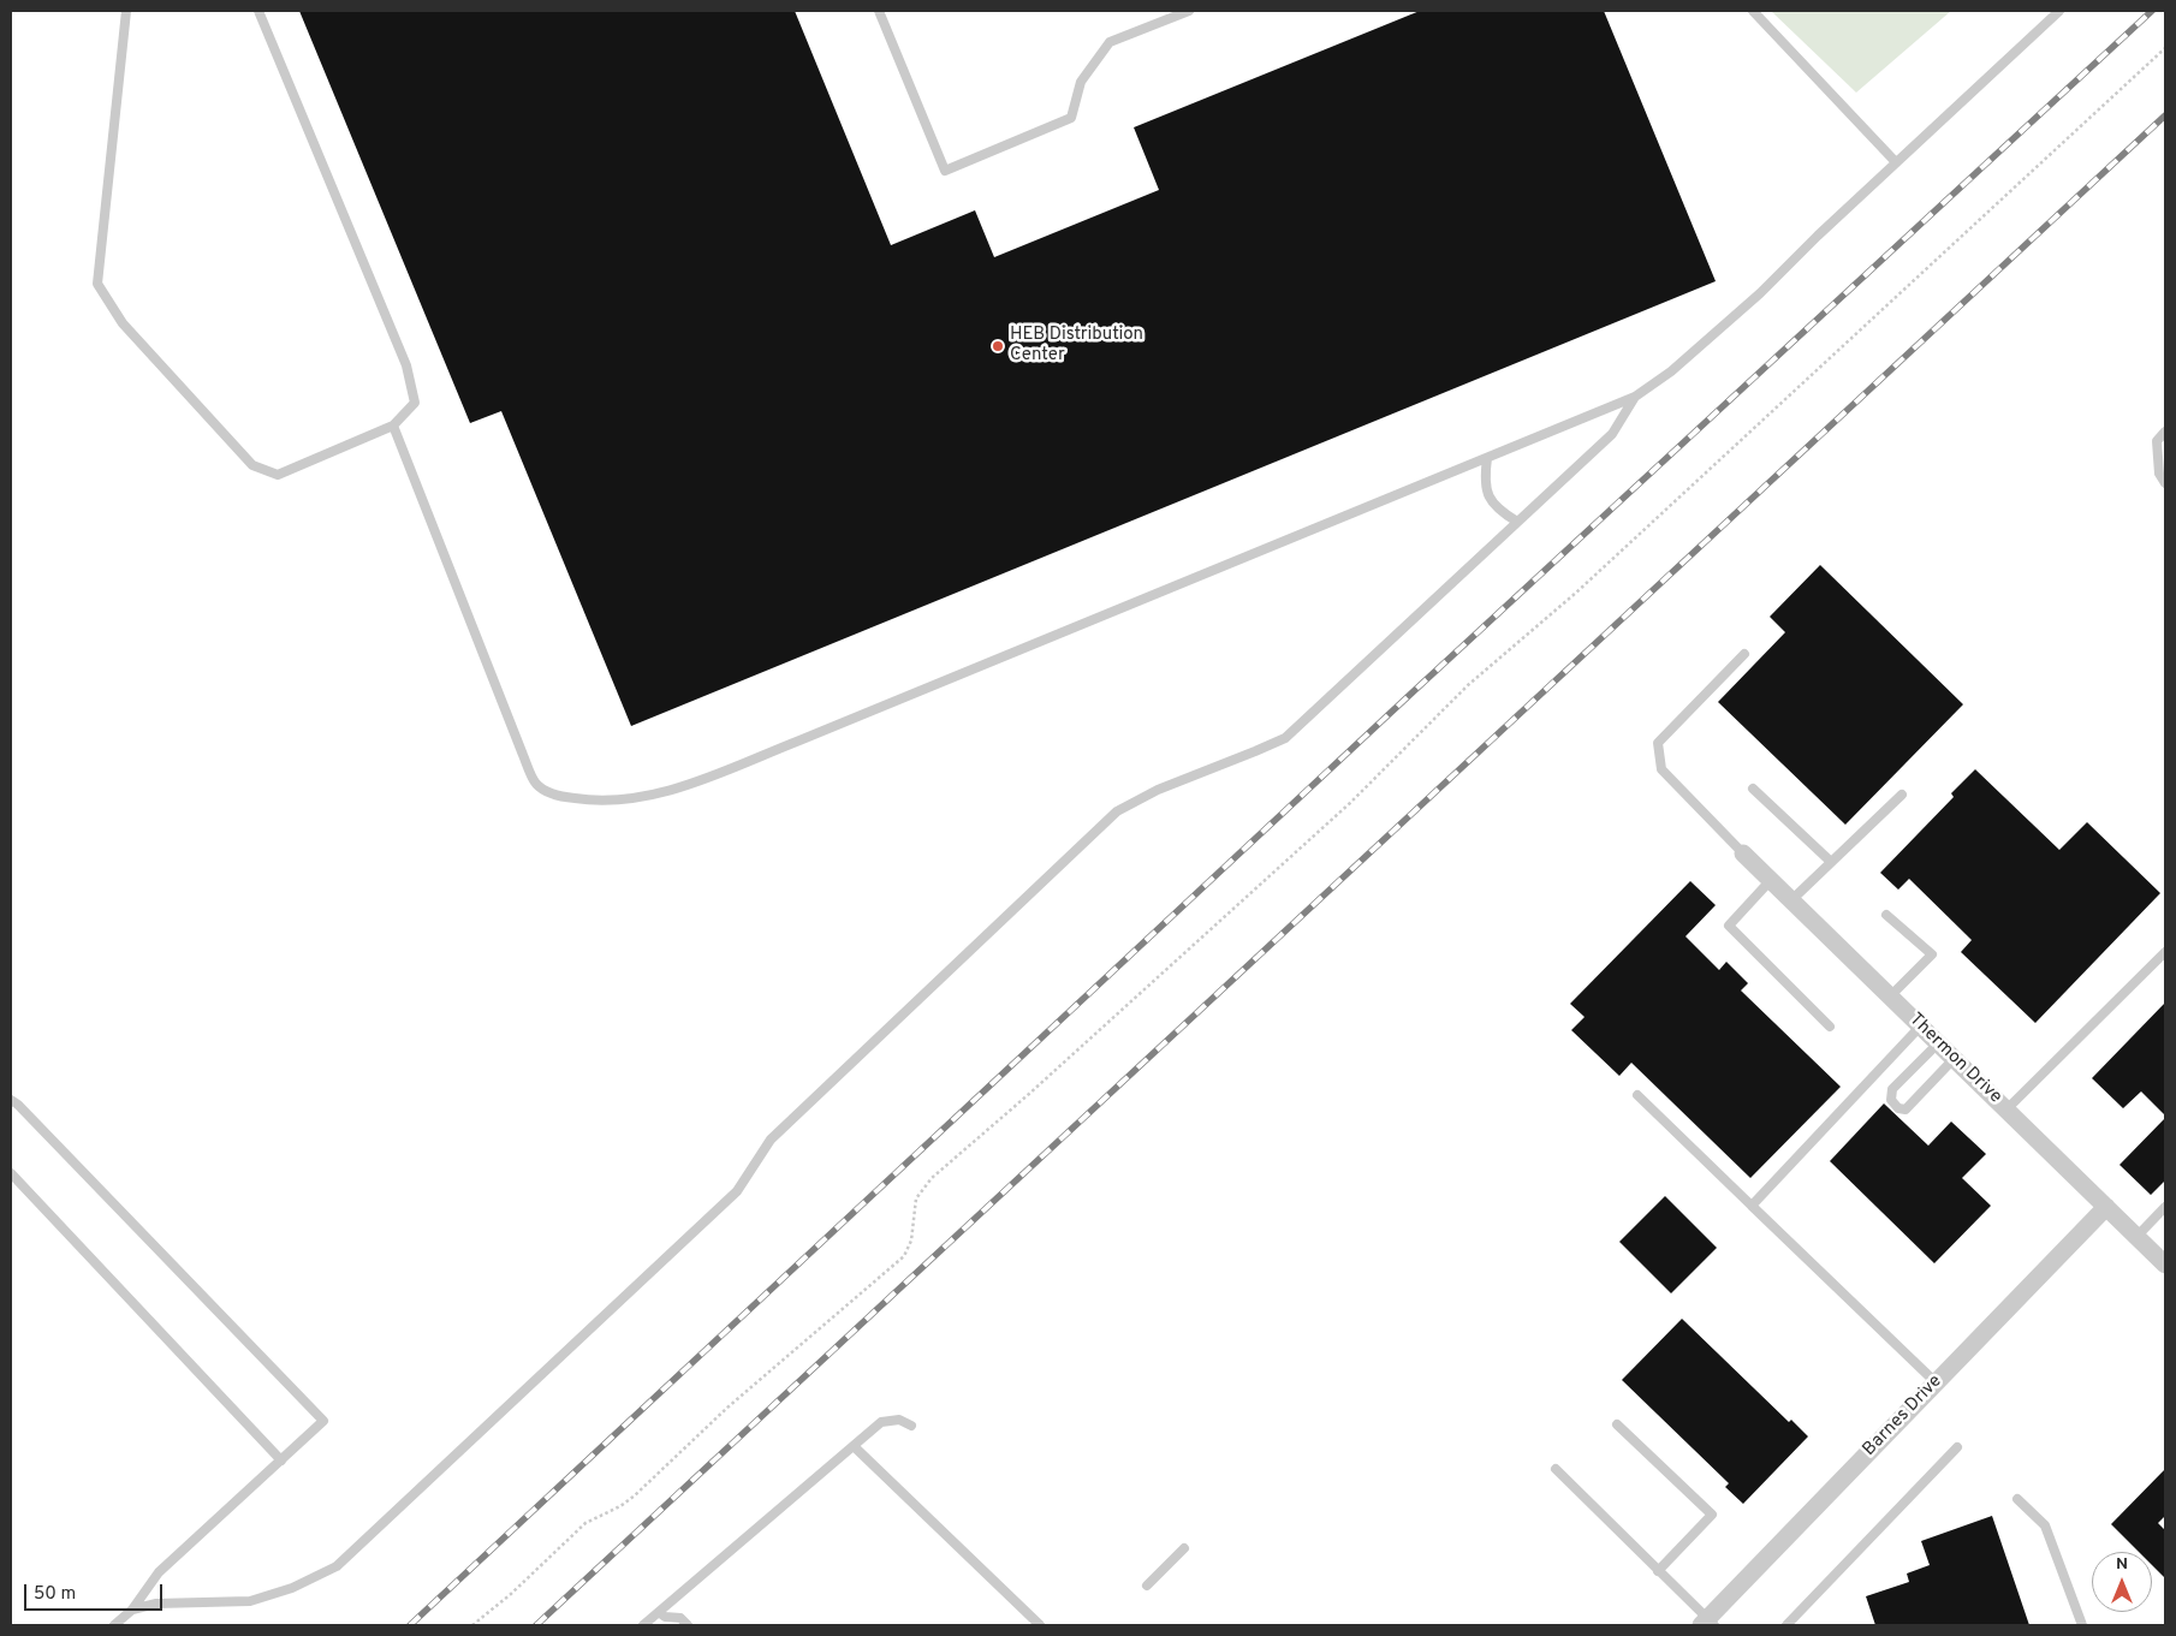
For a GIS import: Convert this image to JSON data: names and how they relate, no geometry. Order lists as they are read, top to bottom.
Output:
{
  "streets": {
    "street": ["Thermon Drive", "Barnes Drive"]
  },
  "crossings": [
    ["Thermon Drive", "Barnes Drive"]
  ],
  "places": ["HEB Distribution Center"],
  "scale_bar": "50 m",
  "north": "top"
}
